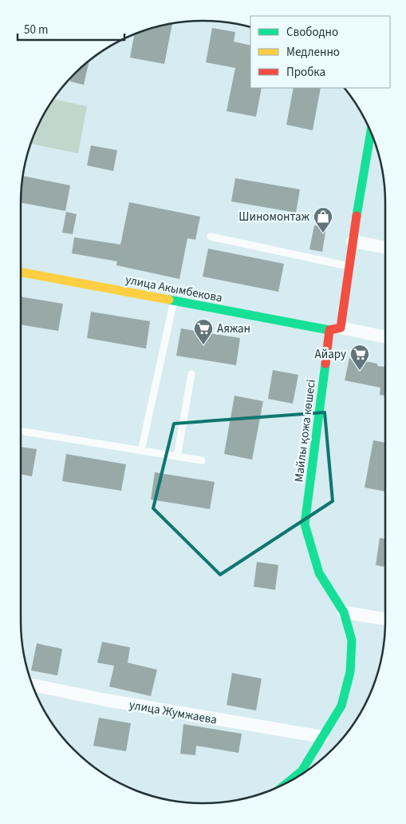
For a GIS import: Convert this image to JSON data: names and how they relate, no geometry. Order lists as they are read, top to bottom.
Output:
{
  "streets": {
    "street": ["улица Акымбекова", "Майлы қожа көшесі", "улица Жумжаева"]
  },
  "crossings": [
    ["улица Акымбекова", "Майлы қожа көшесі"],
    ["Майлы қожа көшесі", "улица Жумжаева"]
  ],
  "places": {
    "shop": ["Шиномонтаж"],
    "supermarket": ["Аяжан", "Айару"]
  },
  "legend": ["Свободно", "Медленно", "Пробка"],
  "scale_bar": "50 m"
}
